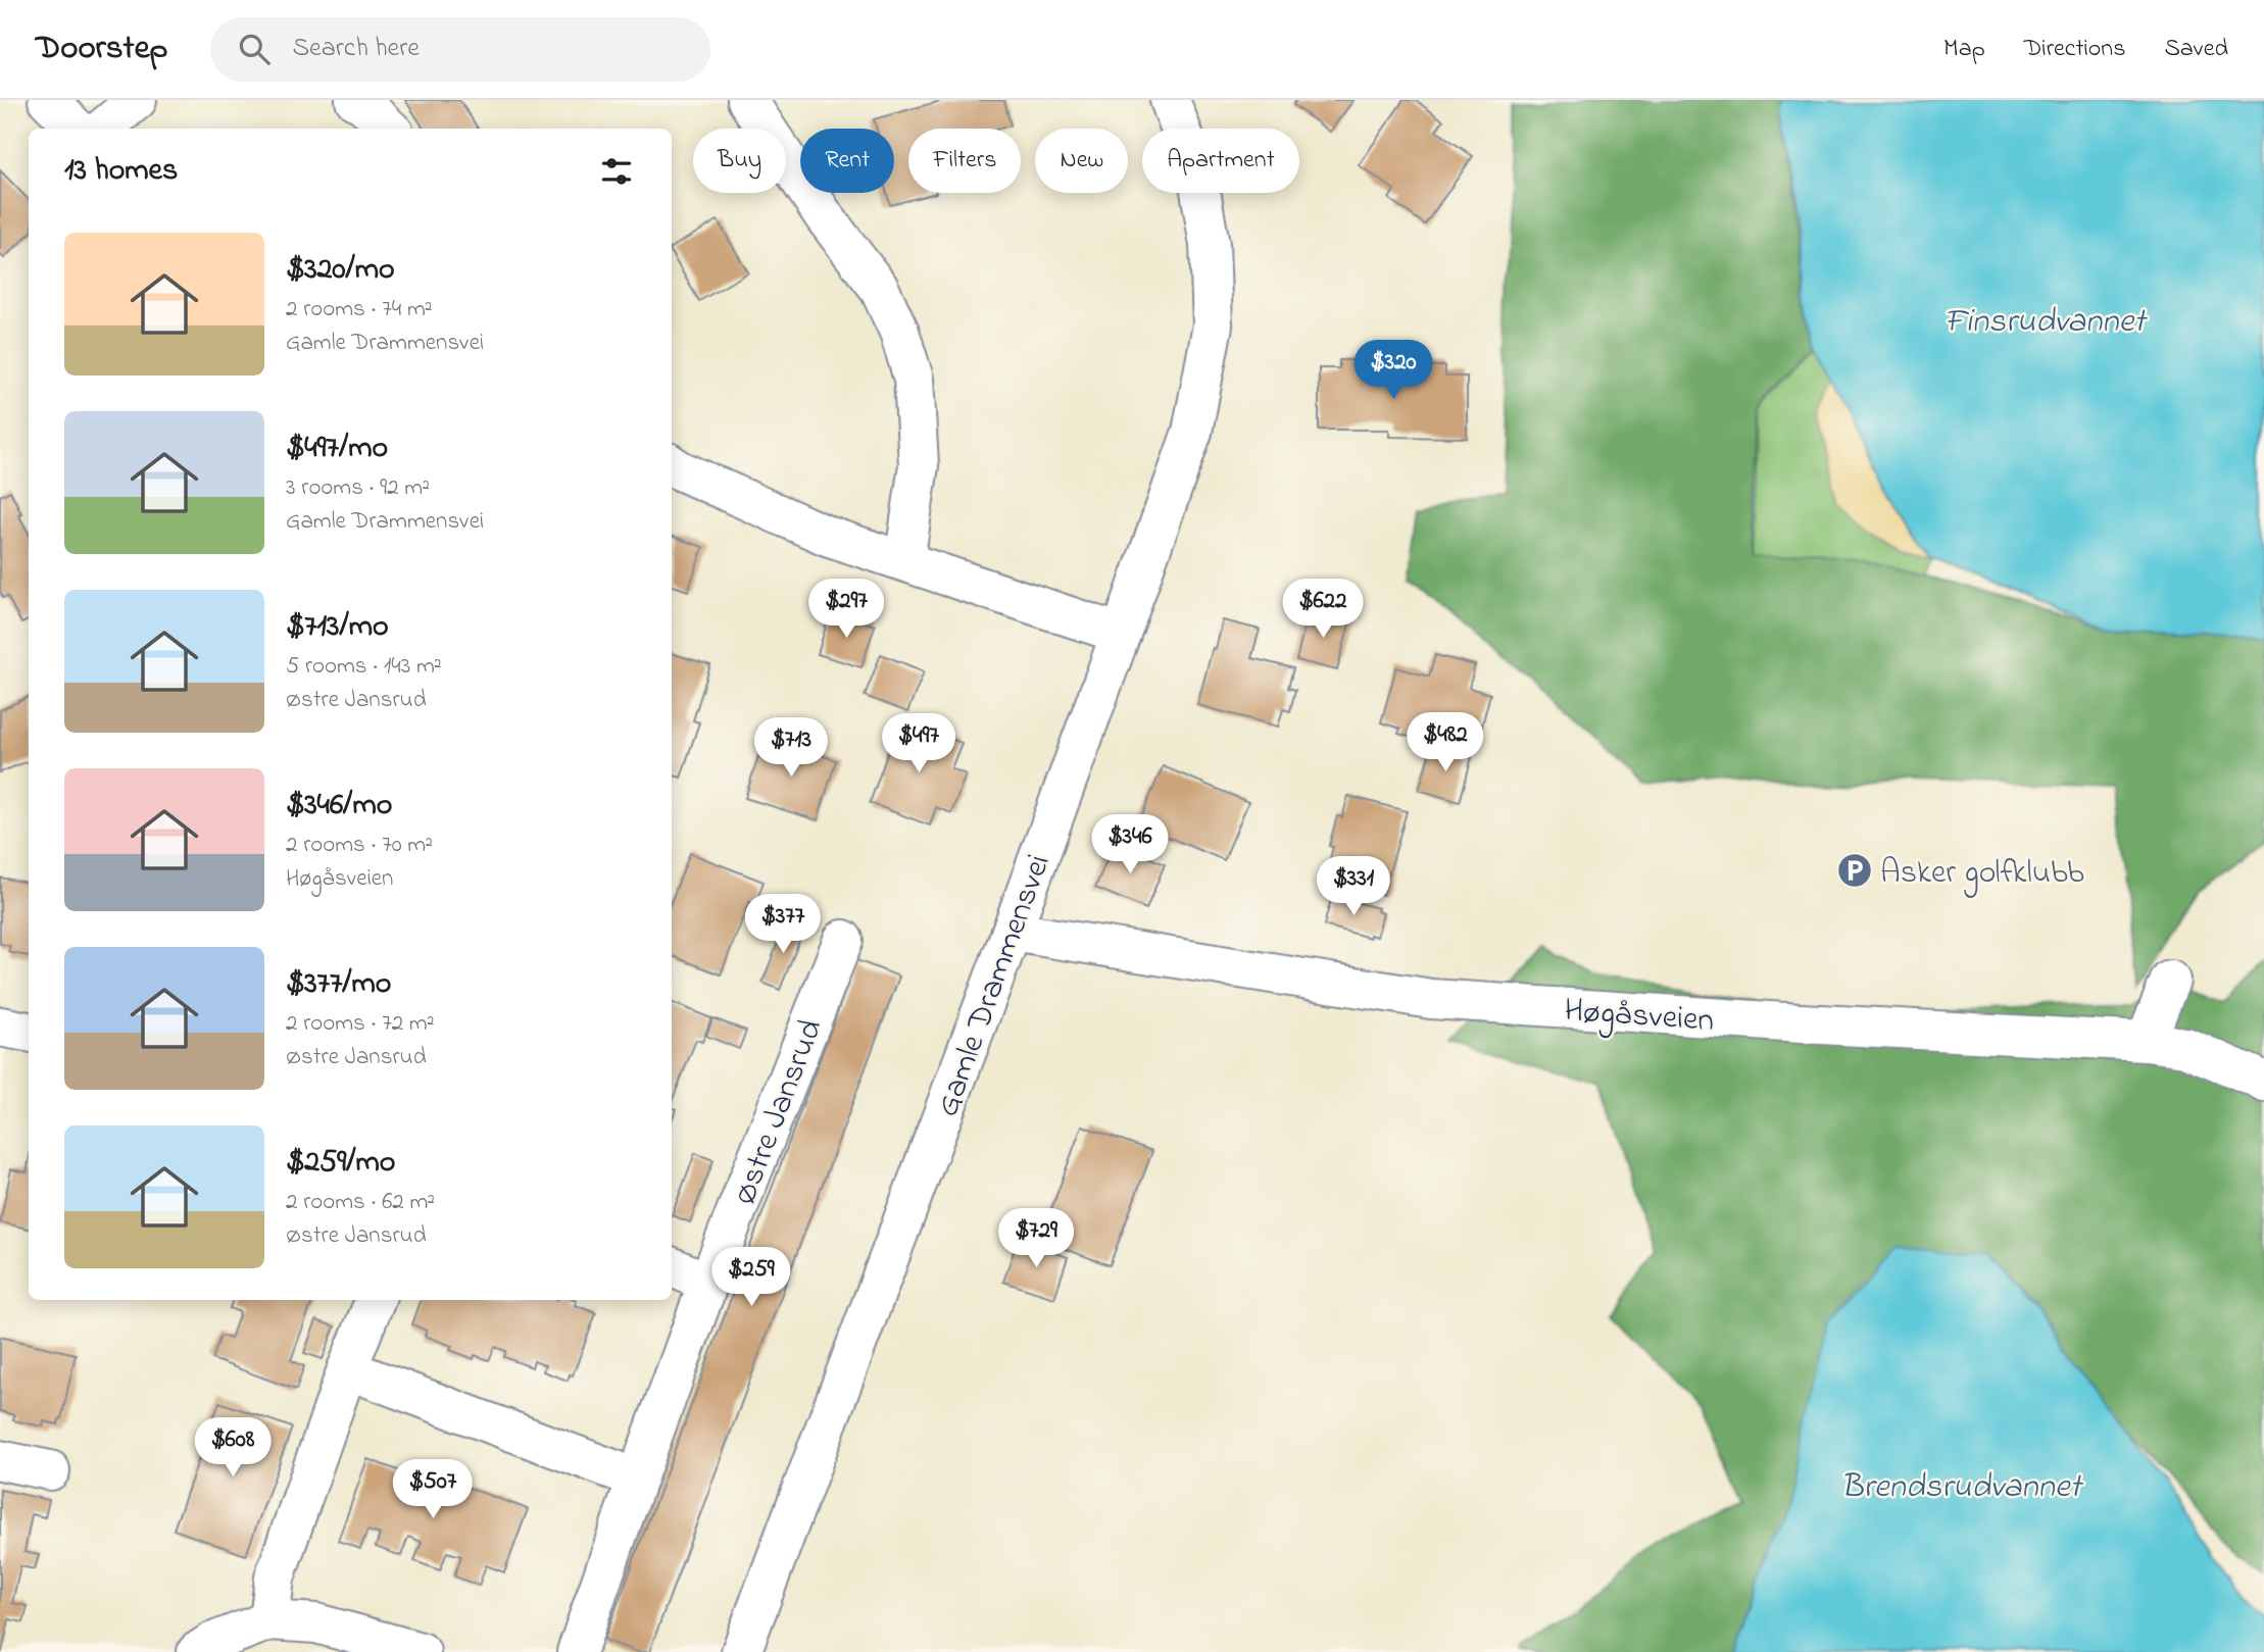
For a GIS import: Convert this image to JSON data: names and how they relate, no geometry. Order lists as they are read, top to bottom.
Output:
{
  "streets": {
    "street": ["Gamle Drammensvei", "Høgåsveien", "Østre Jansrud"]
  },
  "crossings": [
    ["Gamle Drammensvei", "Høgåsveien"]
  ],
  "water": ["Finsrudvannet", "Brendsrudvannet"],
  "places": {
    "parking": ["Asker golfklubb"]
  },
  "page": {
    "header": "Doorstep",
    "search": "Search here",
    "nav": ["Map", "Directions", "Saved"],
    "chip": [
      "Buy",
      "Rent",
      "Filters",
      "New",
      "Apartment"
    ],
    "heading": "13 homes",
    "list": [
      {
        "name": "$320/mo",
        "note": "2 rooms · 74 m² · Gamle Drammensvei"
      },
      {
        "name": "$497/mo",
        "note": "3 rooms · 92 m² · Gamle Drammensvei"
      },
      {
        "name": "$713/mo",
        "note": "5 rooms · 143 m² · Østre Jansrud"
      },
      {
        "name": "$346/mo",
        "note": "2 rooms · 70 m² · Høgåsveien"
      },
      {
        "name": "$377/mo",
        "note": "2 rooms · 72 m² · Østre Jansrud"
      },
      {
        "name": "$259/mo",
        "note": "2 rooms · 62 m² · Østre Jansrud"
      }
    ],
    "price": [
      "$320",
      "$297",
      "$622",
      "$482",
      "$497",
      "$713",
      "$346",
      "$331",
      "$377",
      "$729",
      "$259",
      "$608",
      "$507"
    ]
  }
}
